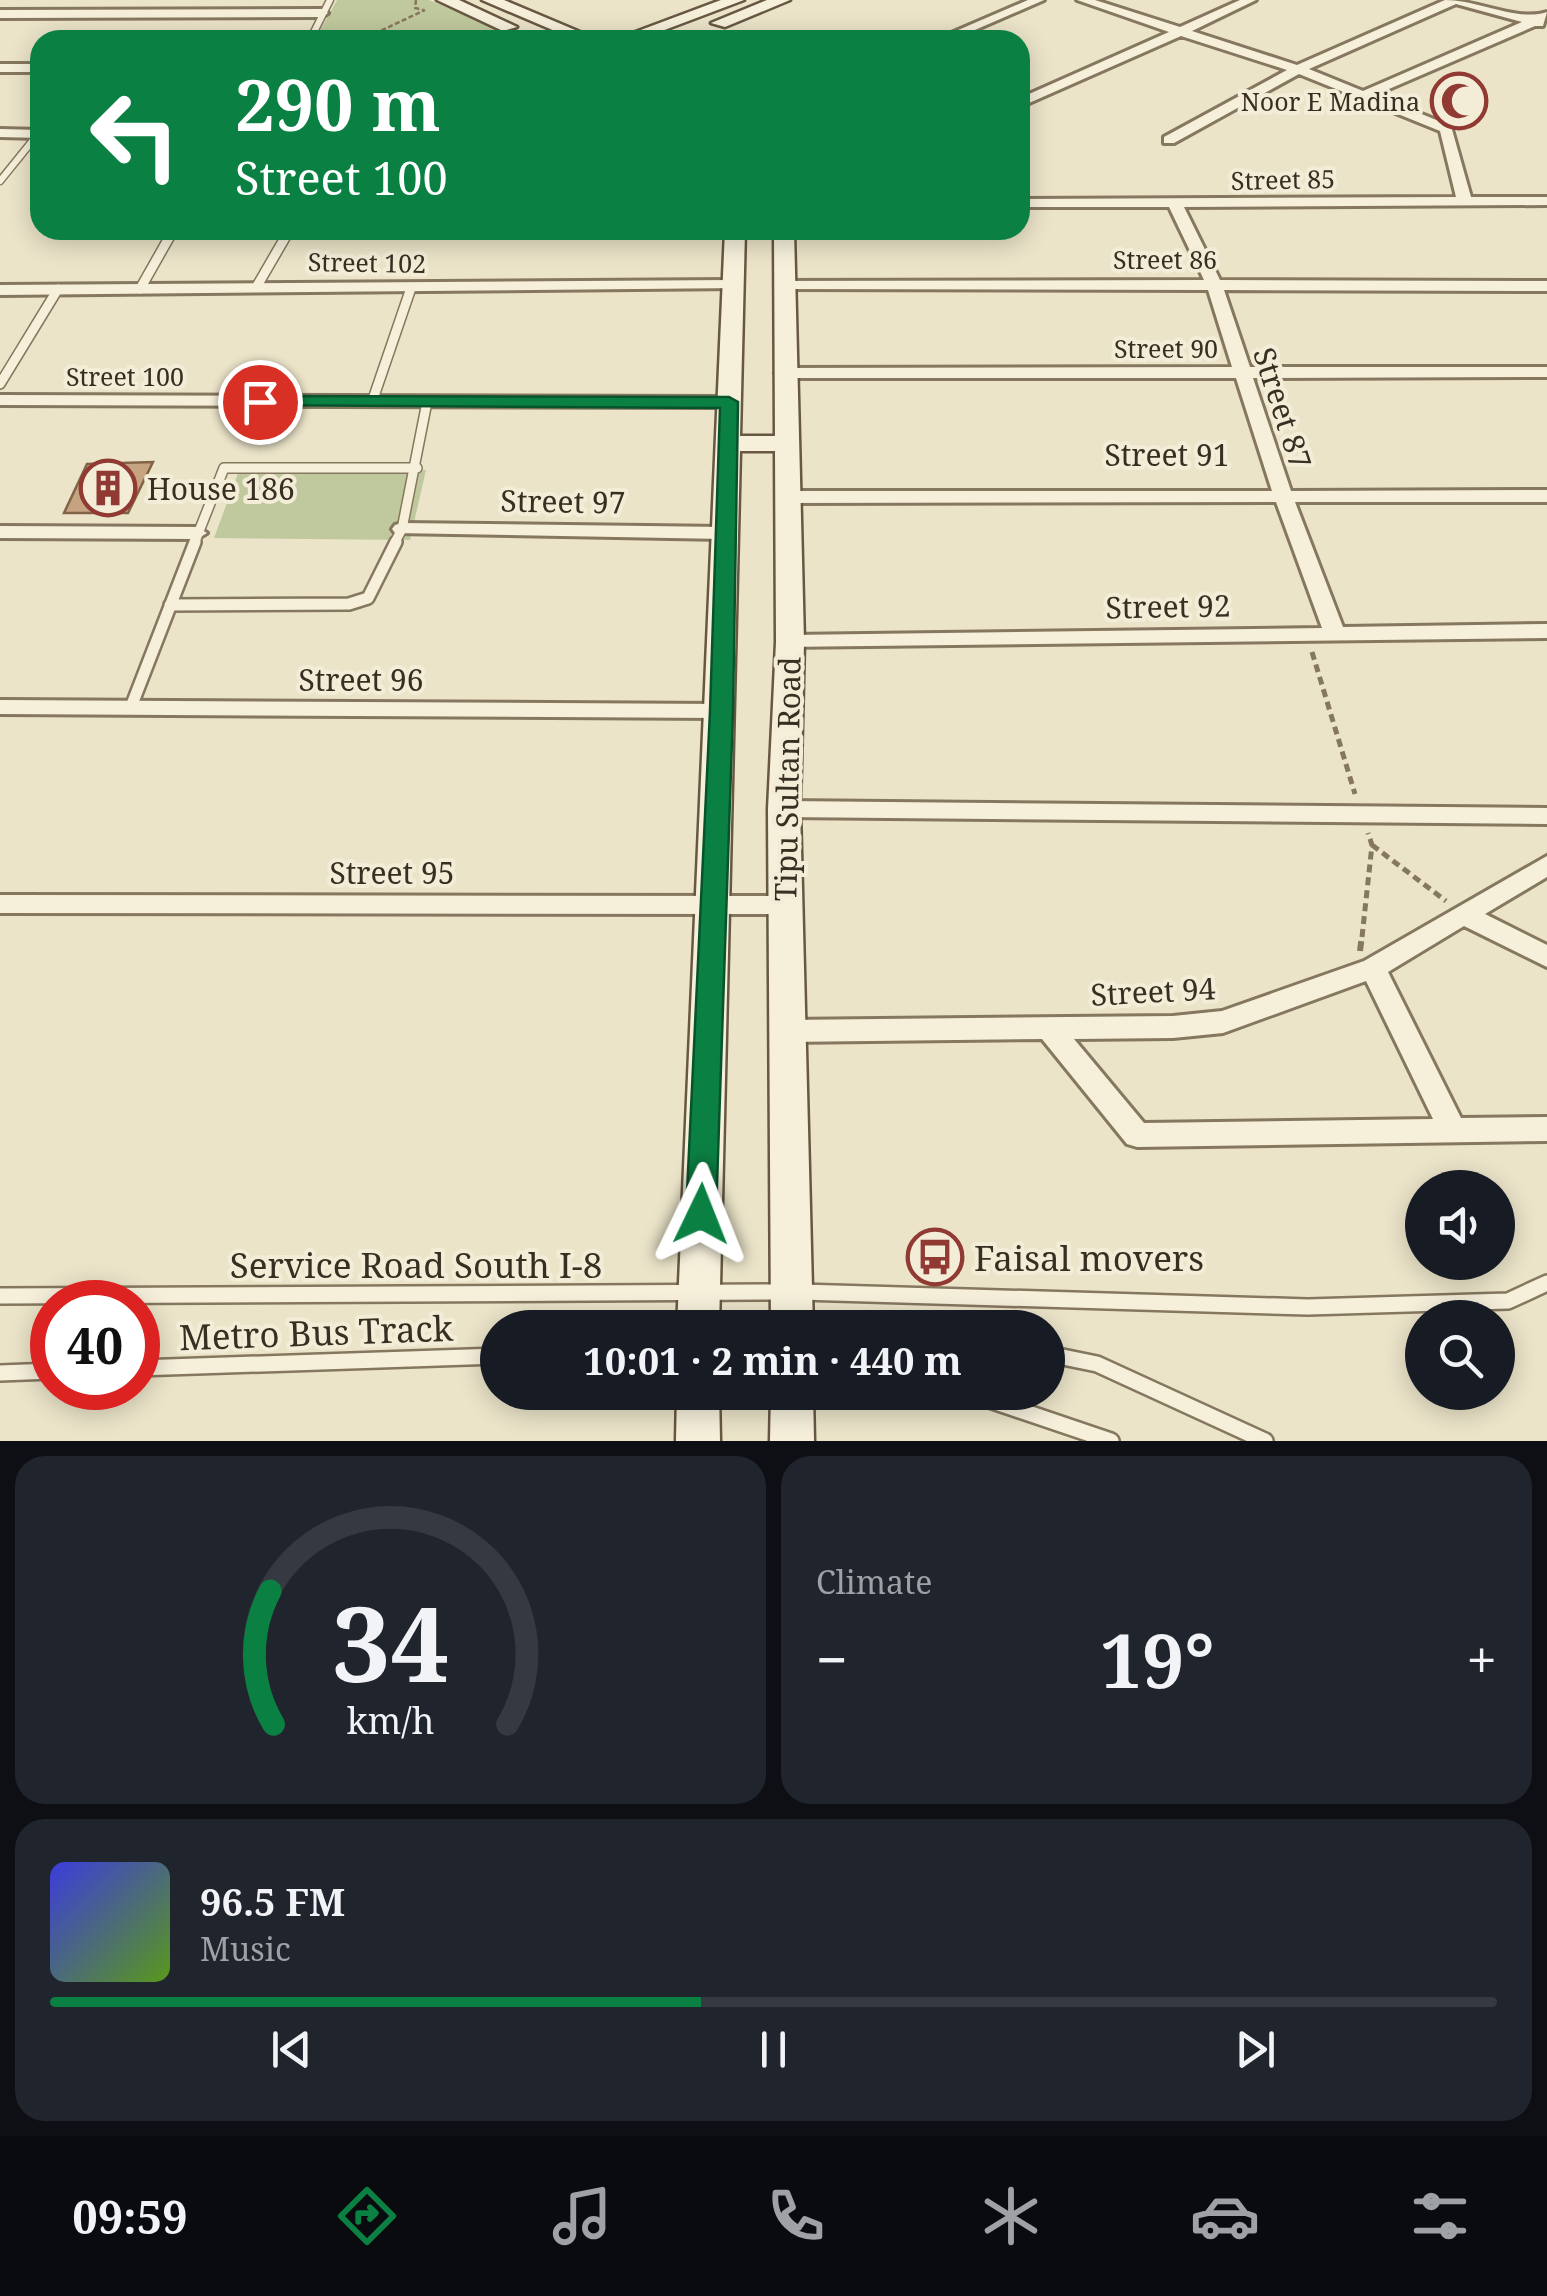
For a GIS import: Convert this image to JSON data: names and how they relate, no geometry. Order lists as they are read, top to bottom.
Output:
{
  "streets": {
    "street": [
      "Street 85",
      "Street 86",
      "Street 102",
      "Street 90",
      "Street 100",
      "Street 87",
      "Street 97",
      "Street 92",
      "Street 96",
      "Tipu Sultan Road",
      "Street 95",
      "Street 94"
    ],
    "lane": ["Service Road South I-8", "Metro Bus Track"]
  },
  "crossings": [
    ["Street 85", "Street 87"],
    ["Street 86", "Street 87"],
    ["Street 86", "Tipu Sultan Road"],
    ["Street 102", "Tipu Sultan Road"],
    ["Street 90", "Street 87"],
    ["Street 90", "Tipu Sultan Road"],
    ["Street 100", "Tipu Sultan Road"],
    ["Street 87", "Street 92"],
    ["Street 97", "Tipu Sultan Road"],
    ["Street 92", "Tipu Sultan Road"],
    ["Street 96", "Tipu Sultan Road"],
    ["Tipu Sultan Road", "Street 95"],
    ["Tipu Sultan Road", "Street 94"],
    ["Tipu Sultan Road", "Service Road South I-8"]
  ],
  "places": {
    "mosque": ["Noor E Madina"],
    "building": ["House 186"],
    "bus stop": ["Faisal movers"]
  },
  "page": {
    "turn": ["290 m", "Street 100"],
    "limit": "40",
    "trip": "10:01 · 2 min · 440 m",
    "tile": "Climate",
    "heat": ["−", "19°", "+"],
    "song": ["96.5 FM", "Music"],
    "tabs": "09:59",
    "gauge": ["34", "km/h"]
  }
}
